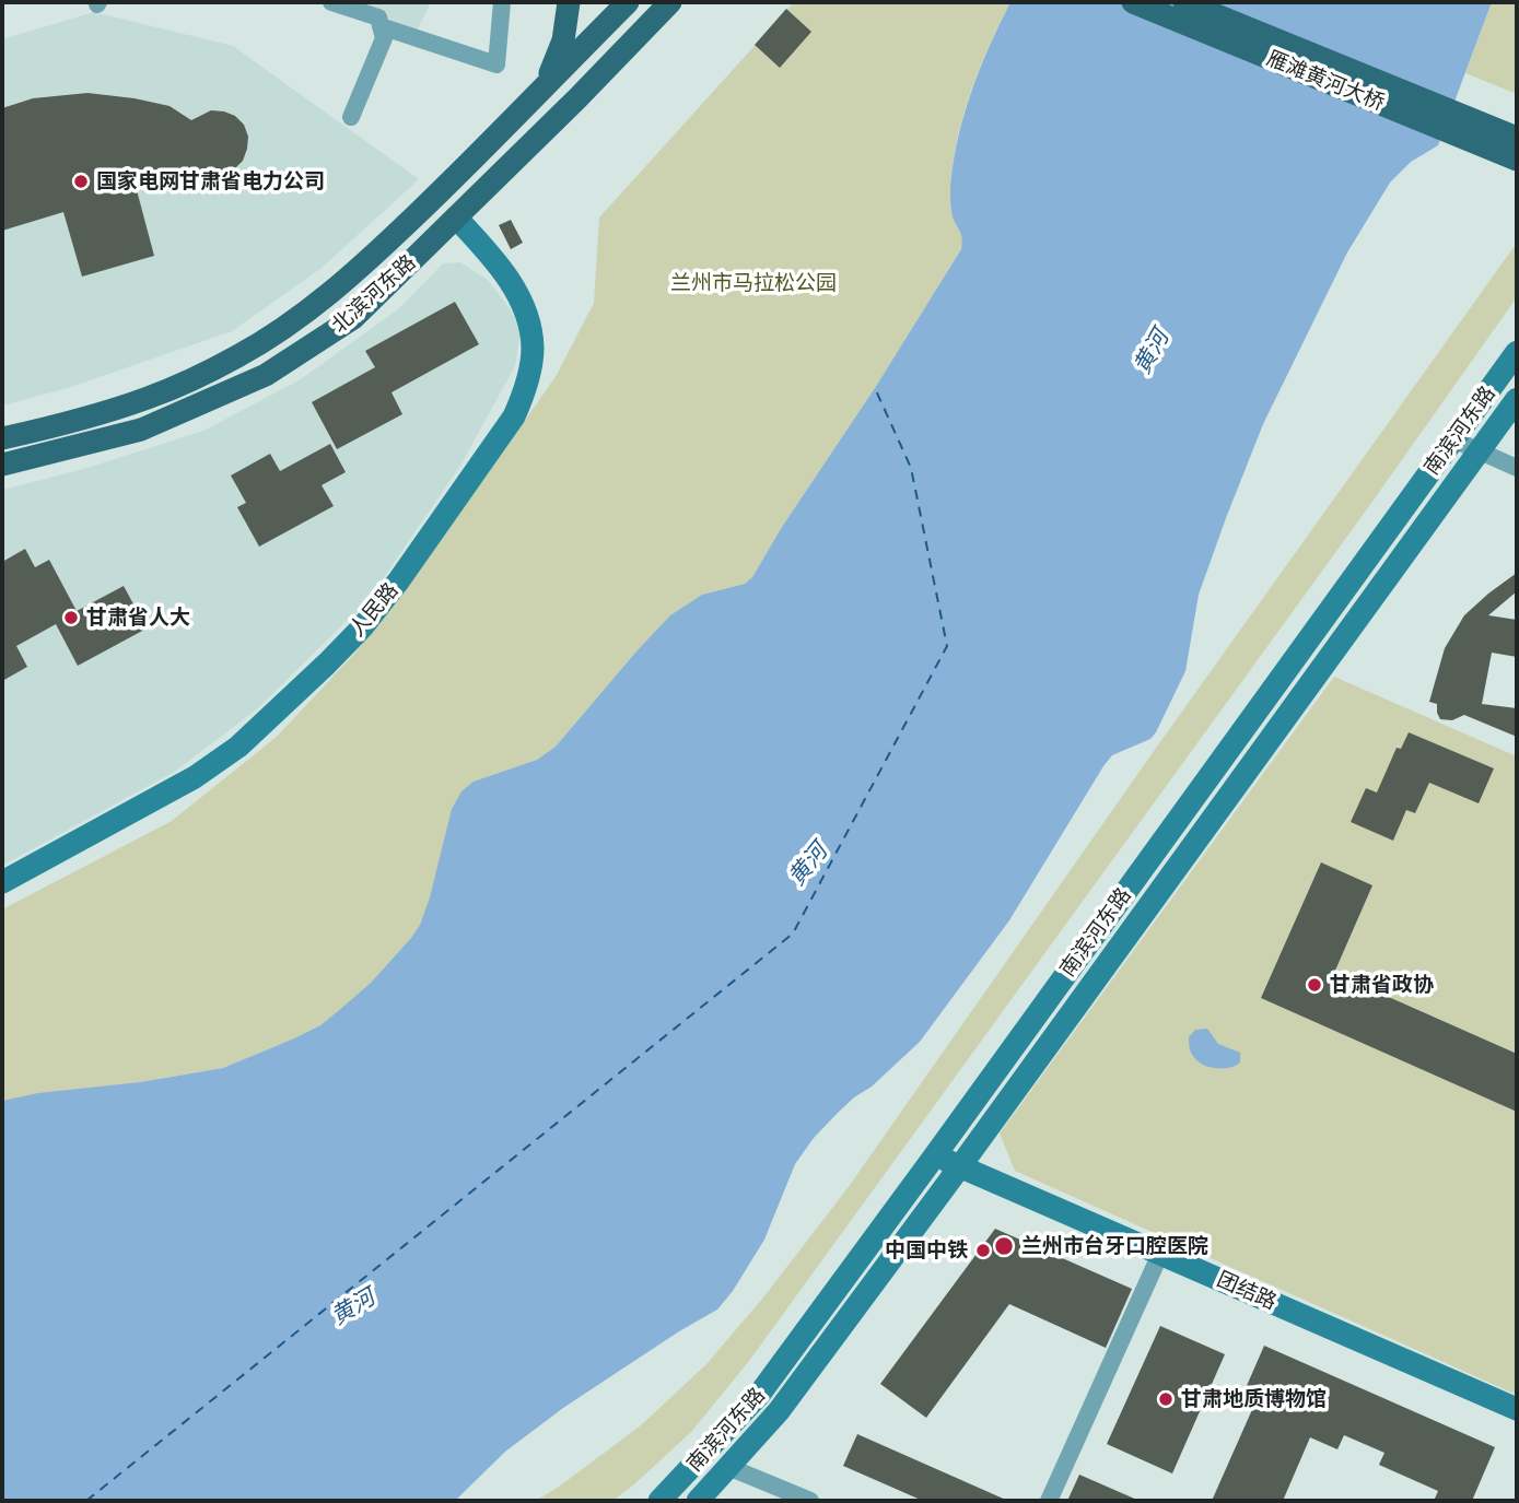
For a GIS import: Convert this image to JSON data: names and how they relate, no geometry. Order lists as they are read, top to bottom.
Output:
{
  "streets": {
    "main road": [
      "雁滩黄河大桥",
      "北滨河东路",
      "南滨河东路",
      "人民路",
      "团结路"
    ]
  },
  "crossings": [
    ["北滨河东路", "人民路"],
    ["南滨河东路", "团结路"]
  ],
  "water": ["黄河"],
  "parks": ["兰州市马拉松公园"],
  "places": [
    "国家电网甘肃省电力公司",
    "甘肃省人大",
    "甘肃省政协",
    "兰州市台牙口腔医院",
    "中国中铁",
    "甘肃地质博物馆"
  ]
}
